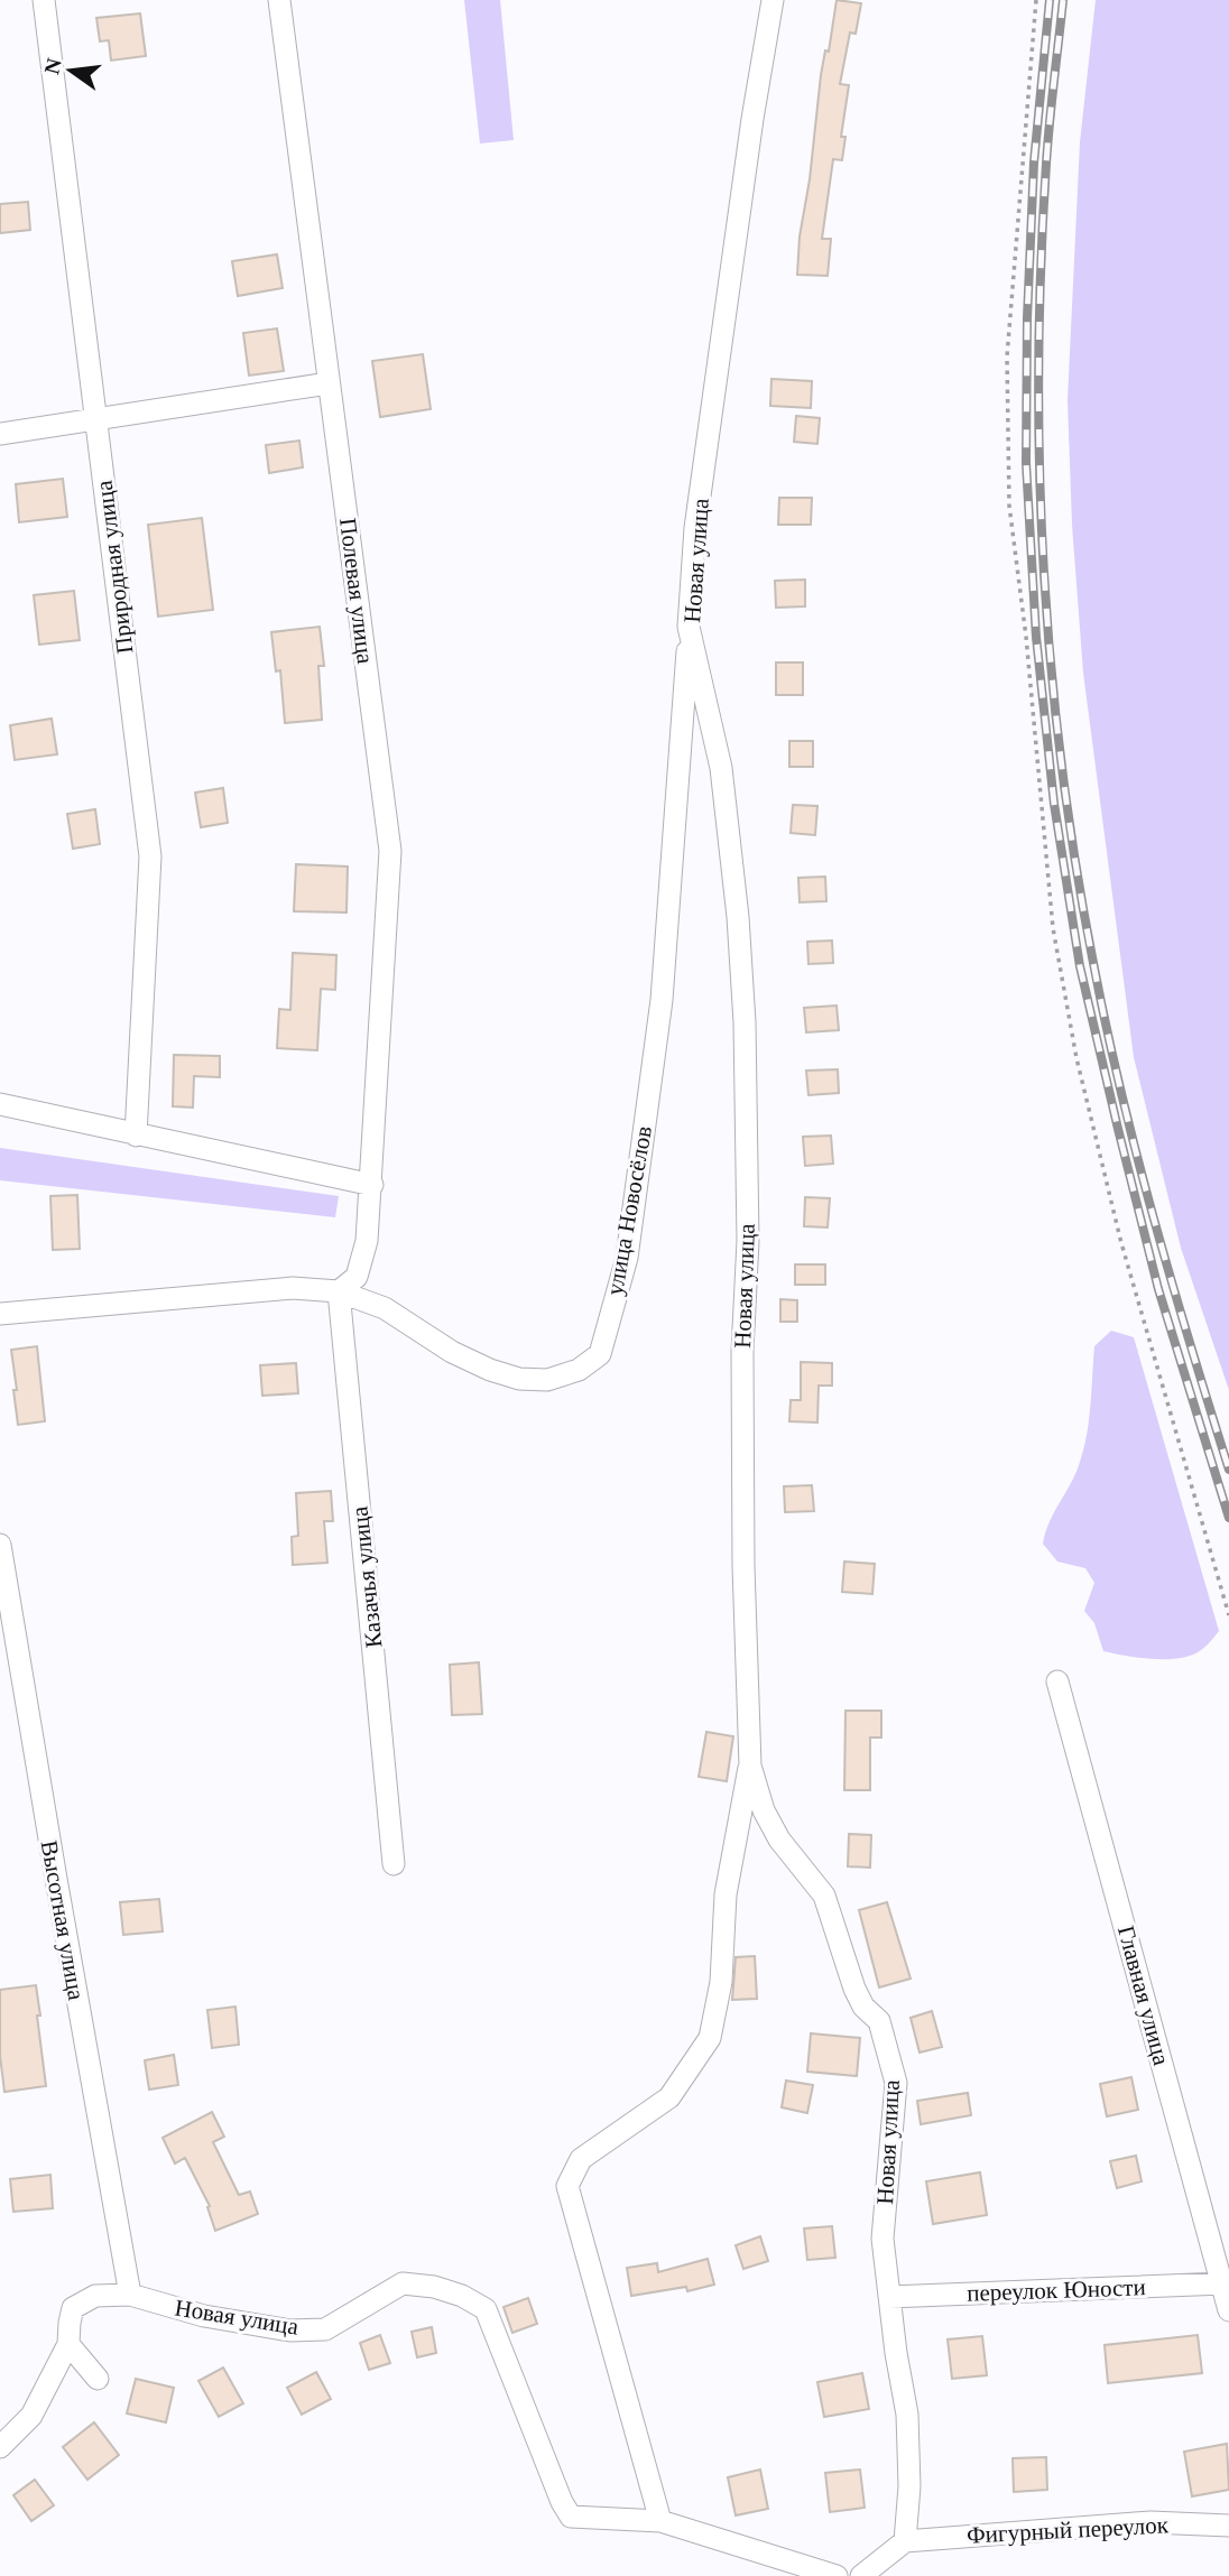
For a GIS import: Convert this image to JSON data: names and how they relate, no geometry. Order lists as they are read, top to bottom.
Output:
{
  "streets": {
    "street": [
      "Новая улица",
      "Природная улица",
      "Полевая улица",
      "улица Новосёлов",
      "Казачья улица",
      "Высотная улица",
      "Главная улица",
      "переулок Юности",
      "Фигурный переулок"
    ]
  },
  "crossings": [
    ["Новая улица", "улица Новосёлов"],
    ["Новая улица", "Высотная улица"],
    ["Новая улица", "переулок Юности"],
    ["Новая улица", "Фигурный переулок"],
    ["Полевая улица", "улица Новосёлов"],
    ["Полевая улица", "Казачья улица"],
    ["улица Новосёлов", "Казачья улица"],
    ["Главная улица", "переулок Юности"]
  ],
  "north": "left"
}
